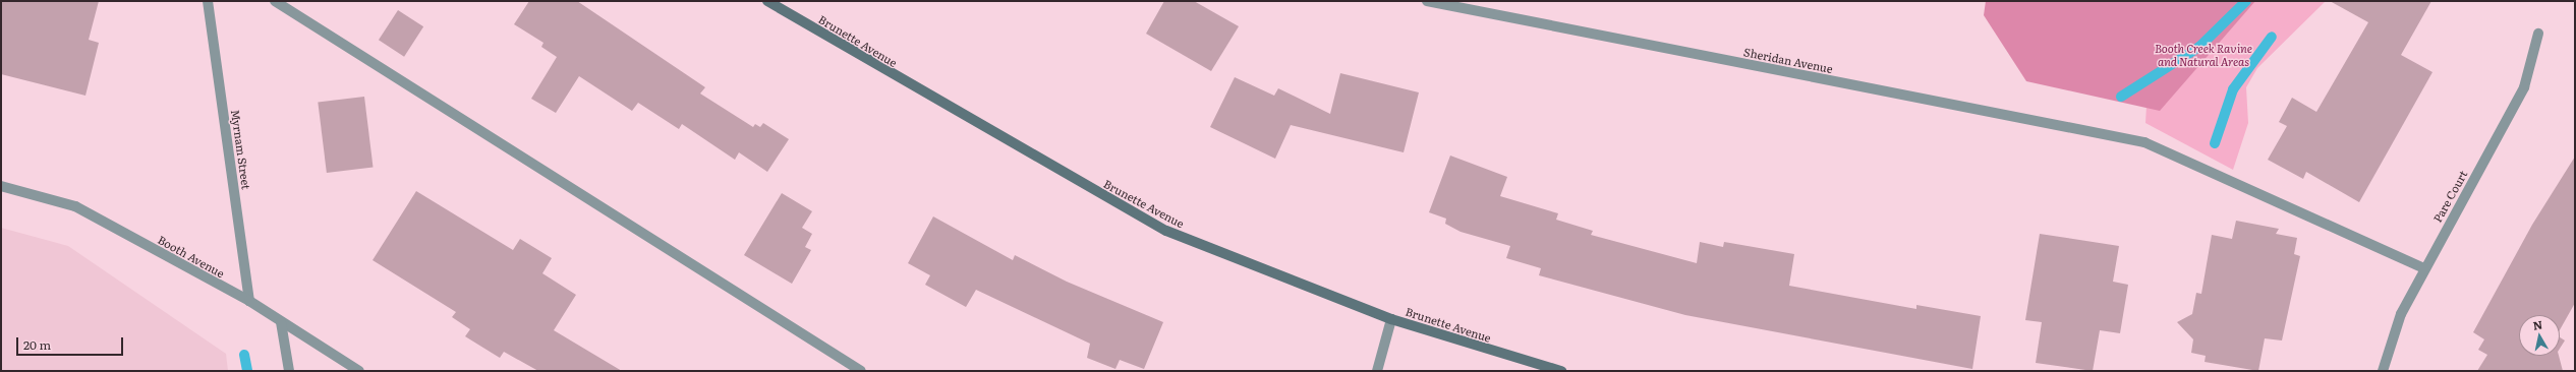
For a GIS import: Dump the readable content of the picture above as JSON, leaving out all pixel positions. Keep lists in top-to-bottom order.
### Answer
{
  "streets": {
    "main road": ["Brunette Avenue"],
    "street": [
      "Sheridan Avenue",
      "Myrnam Street",
      "Pare Court",
      "Booth Avenue"
    ]
  },
  "crossings": [
    ["Sheridan Avenue", "Pare Court"],
    ["Myrnam Street", "Booth Avenue"]
  ],
  "parks": ["Booth Creek Ravine and Natural Areas"],
  "scale_bar": "20 m",
  "north": "top"
}
